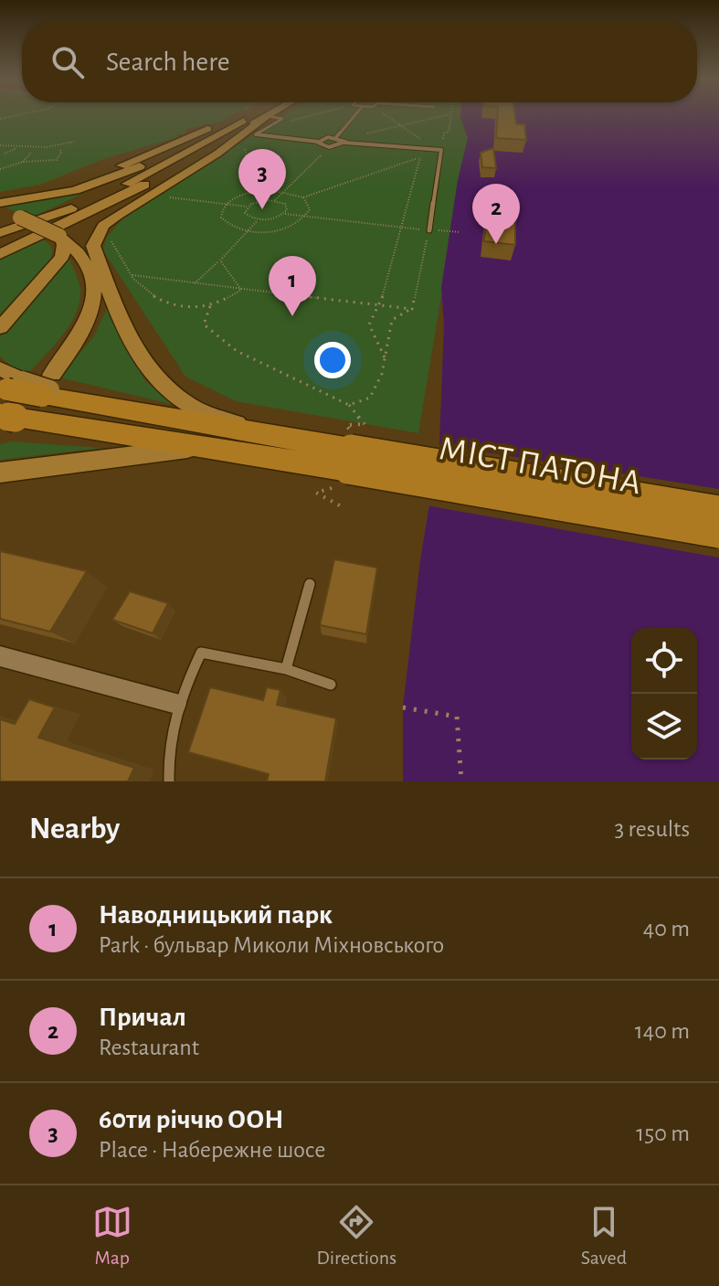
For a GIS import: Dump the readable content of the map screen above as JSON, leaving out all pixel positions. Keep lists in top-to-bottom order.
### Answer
{
  "streets": {
    "highway": ["МІСТ ПАТОНА"]
  },
  "page": {
    "search": "Search here",
    "pins": ["3", "2", "1"],
    "heading": ["Nearby", "3 results"],
    "list": [
      {
        "mark": "1",
        "name": "Наводницький парк",
        "note": "Park · бульвар Миколи Міхновського",
        "value": "40 m"
      },
      {
        "mark": "2",
        "name": "Причал",
        "note": "Restaurant",
        "value": "140 m"
      },
      {
        "mark": "3",
        "name": "60ти річчю ООН",
        "note": "Place · Набережне шосе",
        "value": "150 m"
      }
    ],
    "nav": ["Map", "Directions", "Saved"]
  }
}
